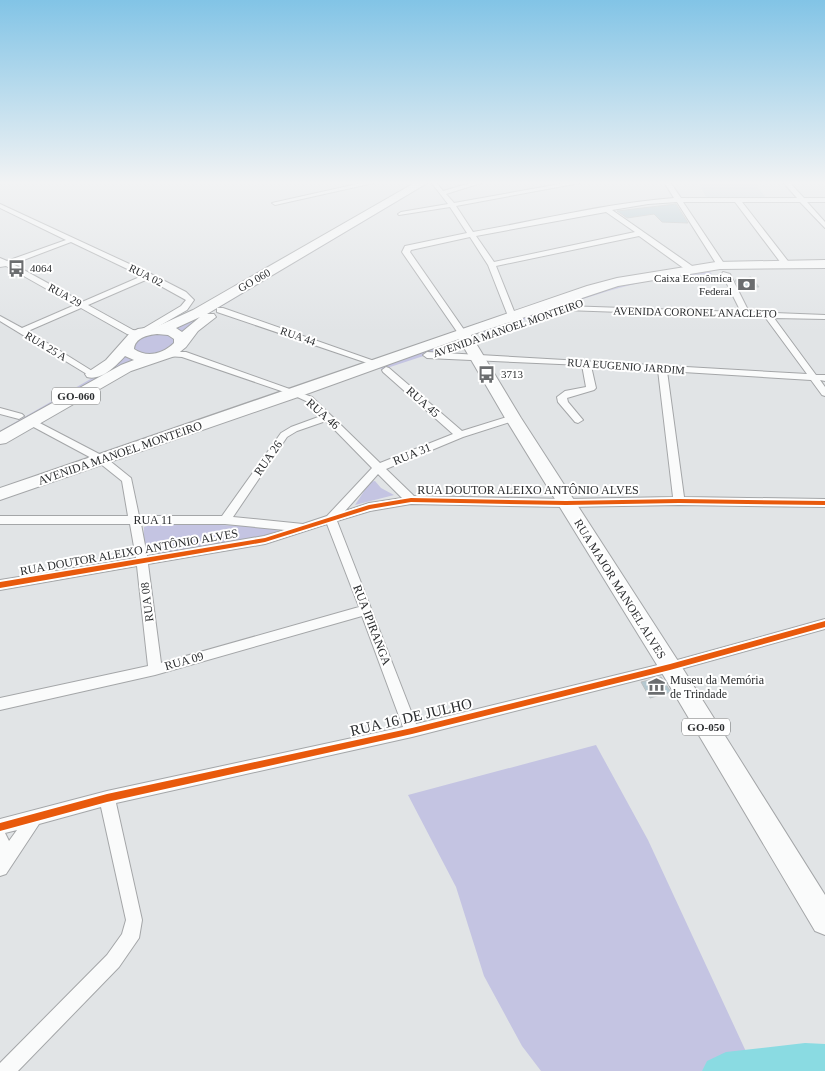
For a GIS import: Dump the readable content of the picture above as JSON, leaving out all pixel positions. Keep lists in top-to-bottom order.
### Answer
{
  "streets": {
    "main road": [
      "GO 060",
      "AVENIDA MANOEL MONTEIRO",
      "GO-060",
      "RUA MAJOR MANOEL ALVES",
      "GO-050"
    ],
    "street": [
      "RUA 02",
      "RUA 29",
      "AVENIDA CORONEL ANACLETO",
      "RUA 44",
      "RUA 25 A",
      "RUA EUGENIO JARDIM",
      "RUA 45",
      "RUA 46",
      "RUA 31",
      "RUA 26",
      "RUA DOUTOR ALEIXO ANTÔNIO ALVES",
      "RUA 11",
      "RUA 08",
      "RUA IPIRANGA",
      "RUA 09",
      "RUA 16 DE JULHO"
    ]
  },
  "crossings": [
    ["RUA 02", "GO 060"],
    ["RUA 02", "RUA 29"],
    ["RUA 02", "GO-060"],
    ["GO 060", "RUA 29"],
    ["GO 060", "RUA 44"],
    ["GO 060", "RUA 25 A"],
    ["GO 060", "GO-060"],
    ["GO 060", "RUA 46"],
    ["GO 060", "RUA 08"],
    ["RUA 29", "GO-060"],
    ["AVENIDA CORONEL ANACLETO", "AVENIDA MANOEL MONTEIRO"],
    ["AVENIDA MANOEL MONTEIRO", "RUA 44"],
    ["AVENIDA MANOEL MONTEIRO", "RUA EUGENIO JARDIM"],
    ["AVENIDA MANOEL MONTEIRO", "RUA 45"],
    ["AVENIDA MANOEL MONTEIRO", "RUA 46"],
    ["AVENIDA MANOEL MONTEIRO", "RUA MAJOR MANOEL ALVES"],
    ["AVENIDA MANOEL MONTEIRO", "RUA 08"],
    ["AVENIDA MANOEL MONTEIRO", "GO-050"],
    ["RUA 44", "RUA 45"],
    ["RUA EUGENIO JARDIM", "RUA MAJOR MANOEL ALVES"],
    ["GO-060", "RUA 46"],
    ["RUA 45", "RUA 31"],
    ["RUA 46", "RUA 31"],
    ["RUA 46", "RUA 26"],
    ["RUA 46", "RUA DOUTOR ALEIXO ANTÔNIO ALVES"],
    ["RUA 31", "RUA DOUTOR ALEIXO ANTÔNIO ALVES"],
    ["RUA 31", "RUA MAJOR MANOEL ALVES"],
    ["RUA 31", "RUA IPIRANGA"],
    ["RUA 26", "RUA 11"],
    ["RUA DOUTOR ALEIXO ANTÔNIO ALVES", "RUA 11"],
    ["RUA DOUTOR ALEIXO ANTÔNIO ALVES", "RUA MAJOR MANOEL ALVES"],
    ["RUA DOUTOR ALEIXO ANTÔNIO ALVES", "RUA 08"],
    ["RUA DOUTOR ALEIXO ANTÔNIO ALVES", "RUA IPIRANGA"],
    ["RUA 11", "RUA 08"],
    ["RUA MAJOR MANOEL ALVES", "RUA 16 DE JULHO"],
    ["RUA MAJOR MANOEL ALVES", "GO-050"],
    ["RUA 08", "RUA 09"],
    ["RUA IPIRANGA", "RUA 09"],
    ["RUA IPIRANGA", "RUA 16 DE JULHO"]
  ],
  "places": {
    "bus stop": ["4064", "3713"],
    "bank": ["Caixa Econômica Federal"],
    "museum": ["Museu da Memória de Trindade"]
  }
}
